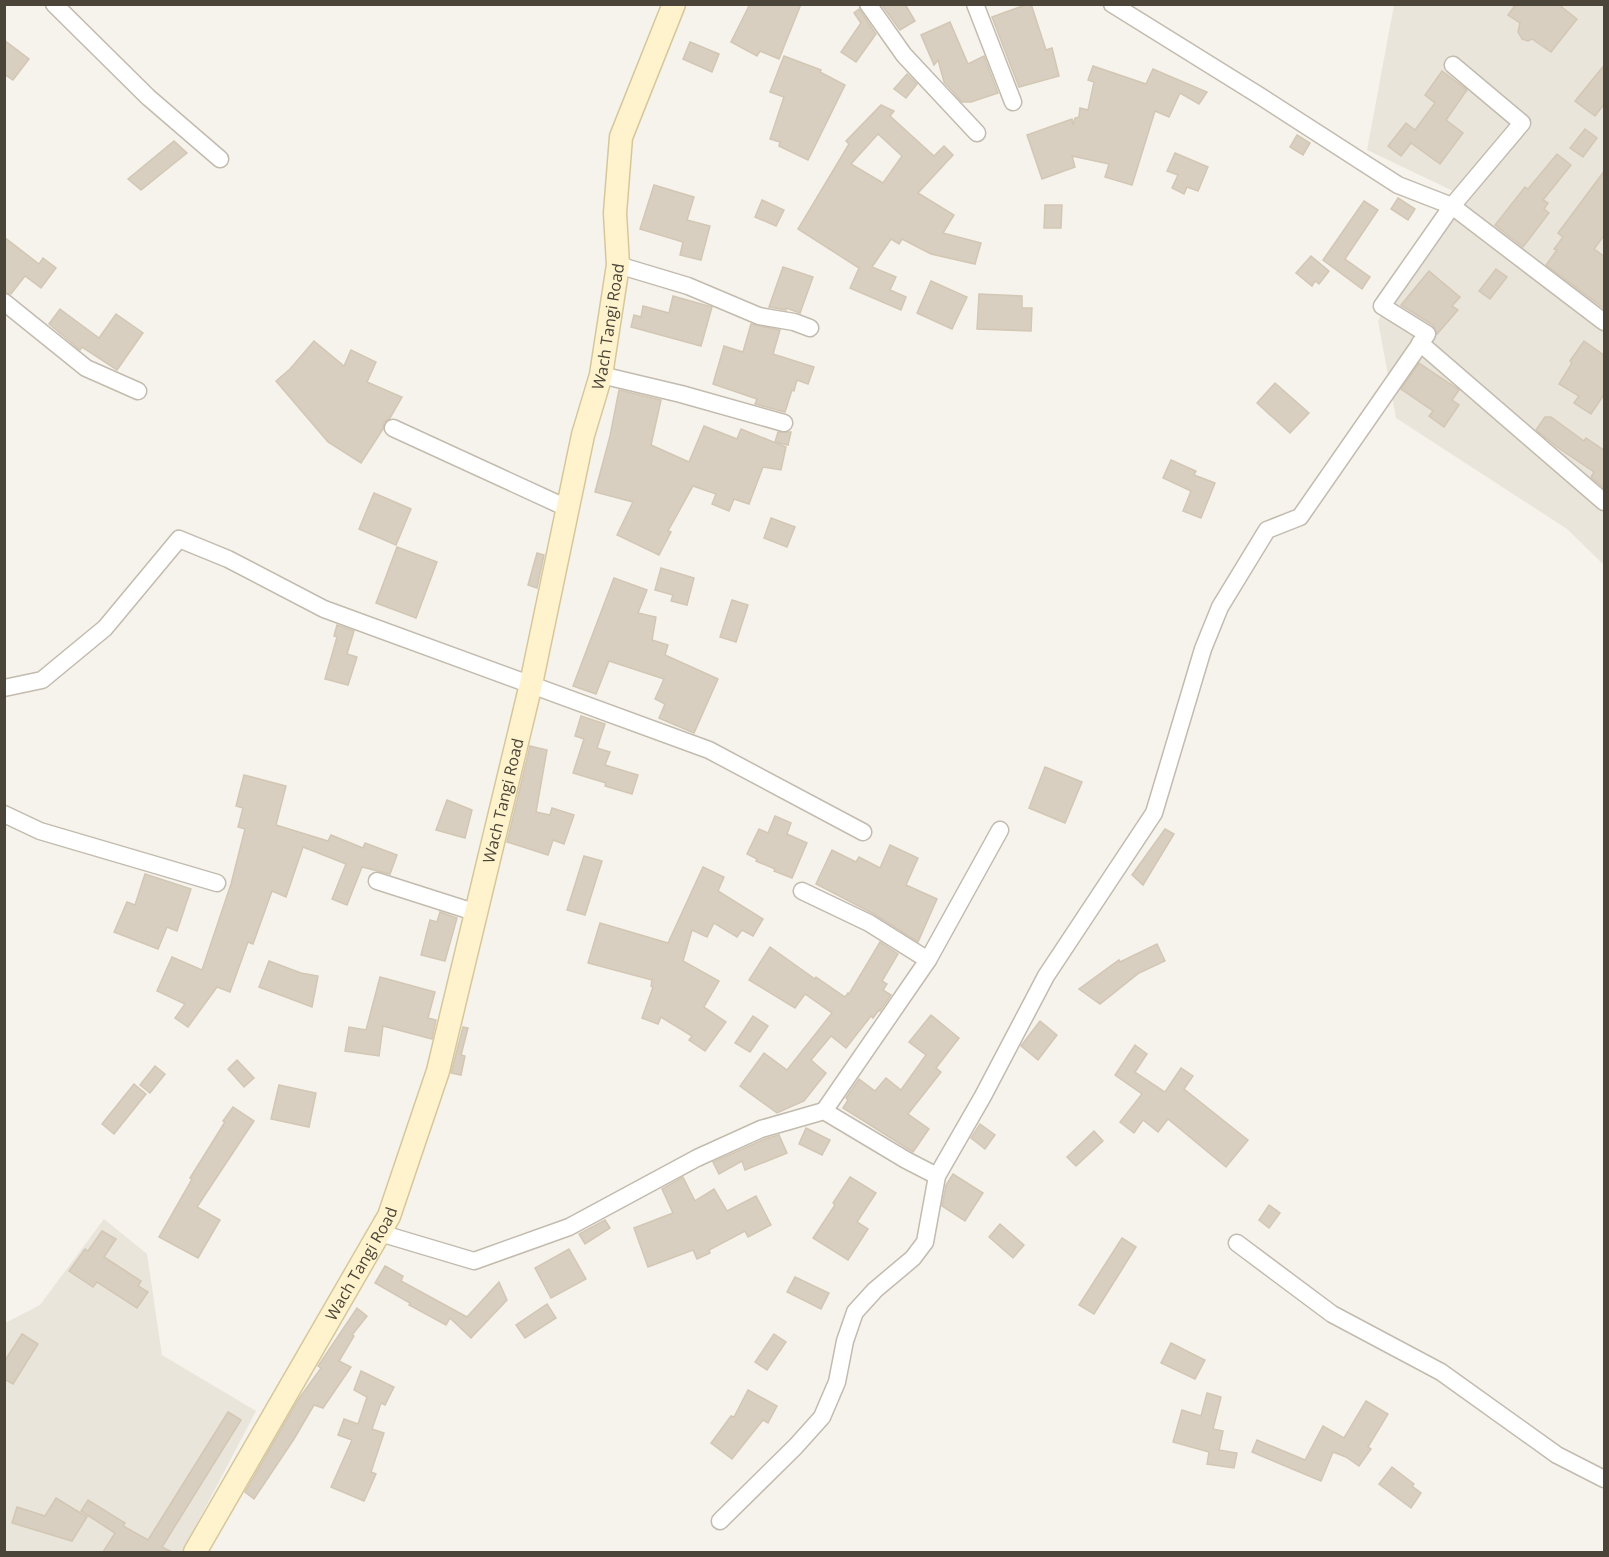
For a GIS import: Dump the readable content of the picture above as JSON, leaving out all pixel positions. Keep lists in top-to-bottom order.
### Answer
{
  "streets": {
    "main road": ["Wach Tangi Road"]
  }
}
